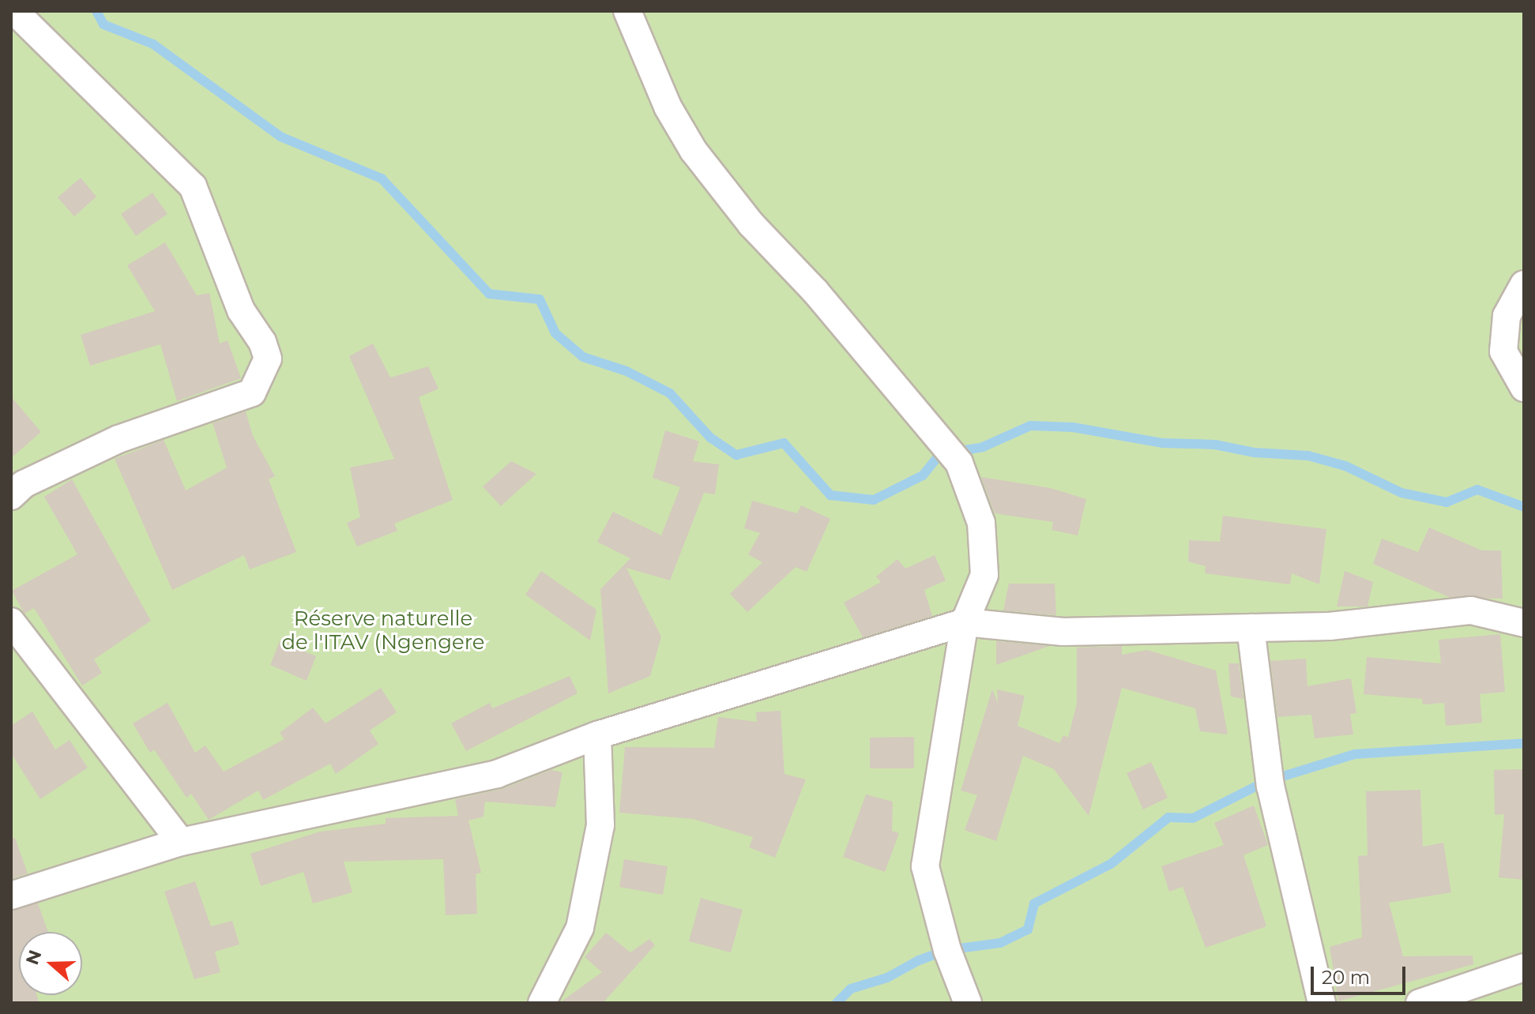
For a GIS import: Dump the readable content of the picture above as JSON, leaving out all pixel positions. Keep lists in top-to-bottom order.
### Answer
{
  "parks": ["Réserve naturelle de l'ITAV (Ngengere"],
  "scale_bar": "20 m",
  "north": "left"
}
